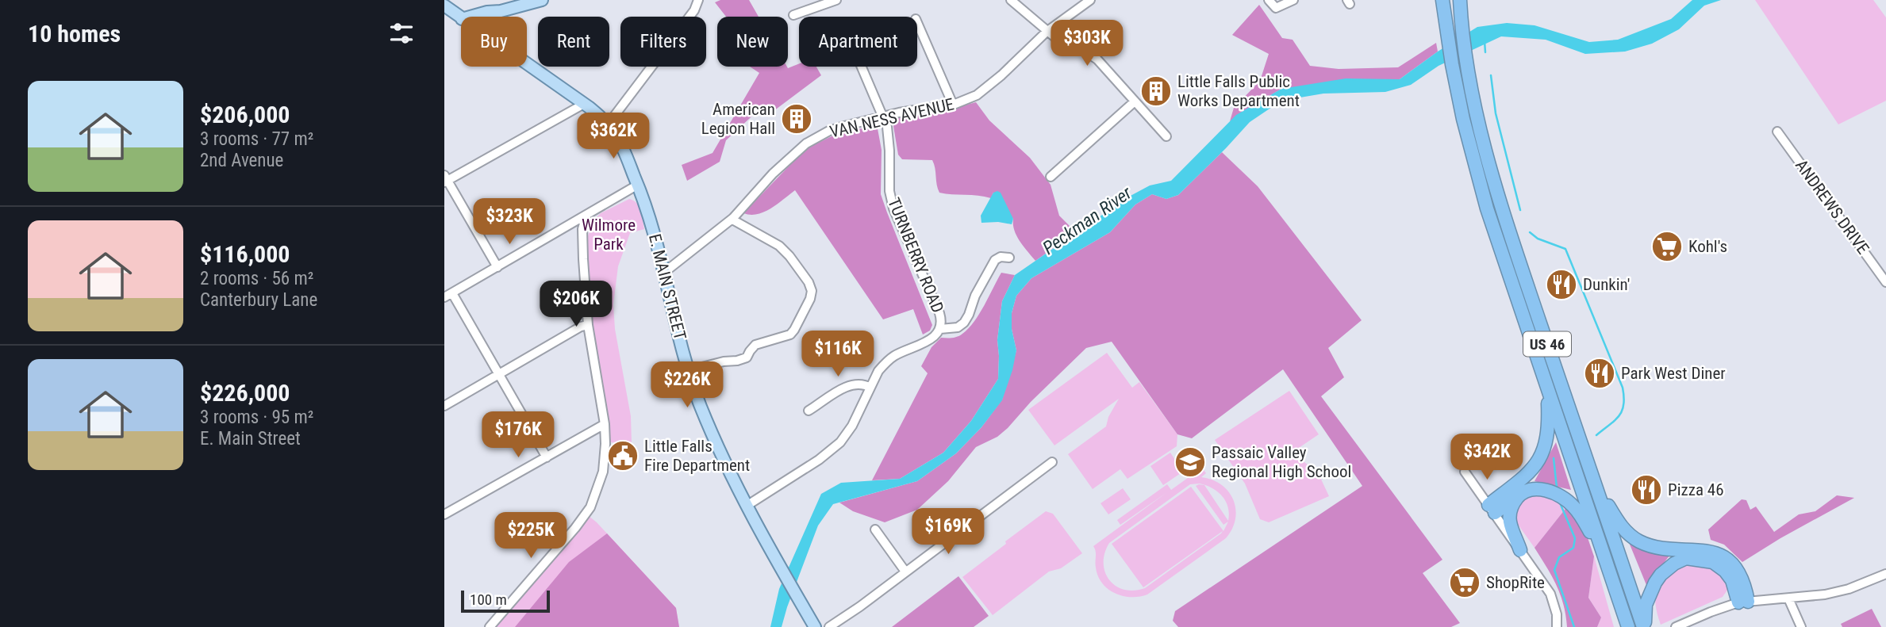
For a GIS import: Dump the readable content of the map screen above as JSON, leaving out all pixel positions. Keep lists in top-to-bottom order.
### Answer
{
  "streets": {
    "highway": ["US 46"],
    "main road": ["E. MAIN STREET"],
    "street": ["VAN NESS AVENUE", "ANDREWS DRIVE", "TURNBERRY ROAD"]
  },
  "crossings": [
    ["VAN NESS AVENUE", "TURNBERRY ROAD"],
    ["VAN NESS AVENUE", "E. MAIN STREET"],
    ["TURNBERRY ROAD", "E. MAIN STREET"]
  ],
  "water": ["Peckman River"],
  "parks": ["Wilmore Park"],
  "places": {
    "building": ["Little Falls Public Works Department", "American Legion Hall"],
    "supermarket": ["Kohl's", "ShopRite"],
    "restaurant": ["Dunkin'", "Park West Diner", "Pizza 46"],
    "public building": ["Little Falls Fire Department"],
    "school or university": ["Passaic Valley Regional High School"]
  },
  "scale_bar": "100 m",
  "page": {
    "heading": "10 homes",
    "chip": [
      "Buy",
      "Rent",
      "Filters",
      "New",
      "Apartment"
    ],
    "price": [
      "$303K",
      "$362K",
      "$323K",
      "$206K",
      "$116K",
      "$226K",
      "$176K",
      "$342K",
      "$169K",
      "$225K"
    ],
    "list": [
      {
        "name": "$206,000",
        "note": "3 rooms · 77 m² · 2nd Avenue"
      },
      {
        "name": "$116,000",
        "note": "2 rooms · 56 m² · Canterbury Lane"
      },
      {
        "name": "$226,000",
        "note": "3 rooms · 95 m² · E. Main Street"
      }
    ],
    "scale": "100 m"
  }
}
